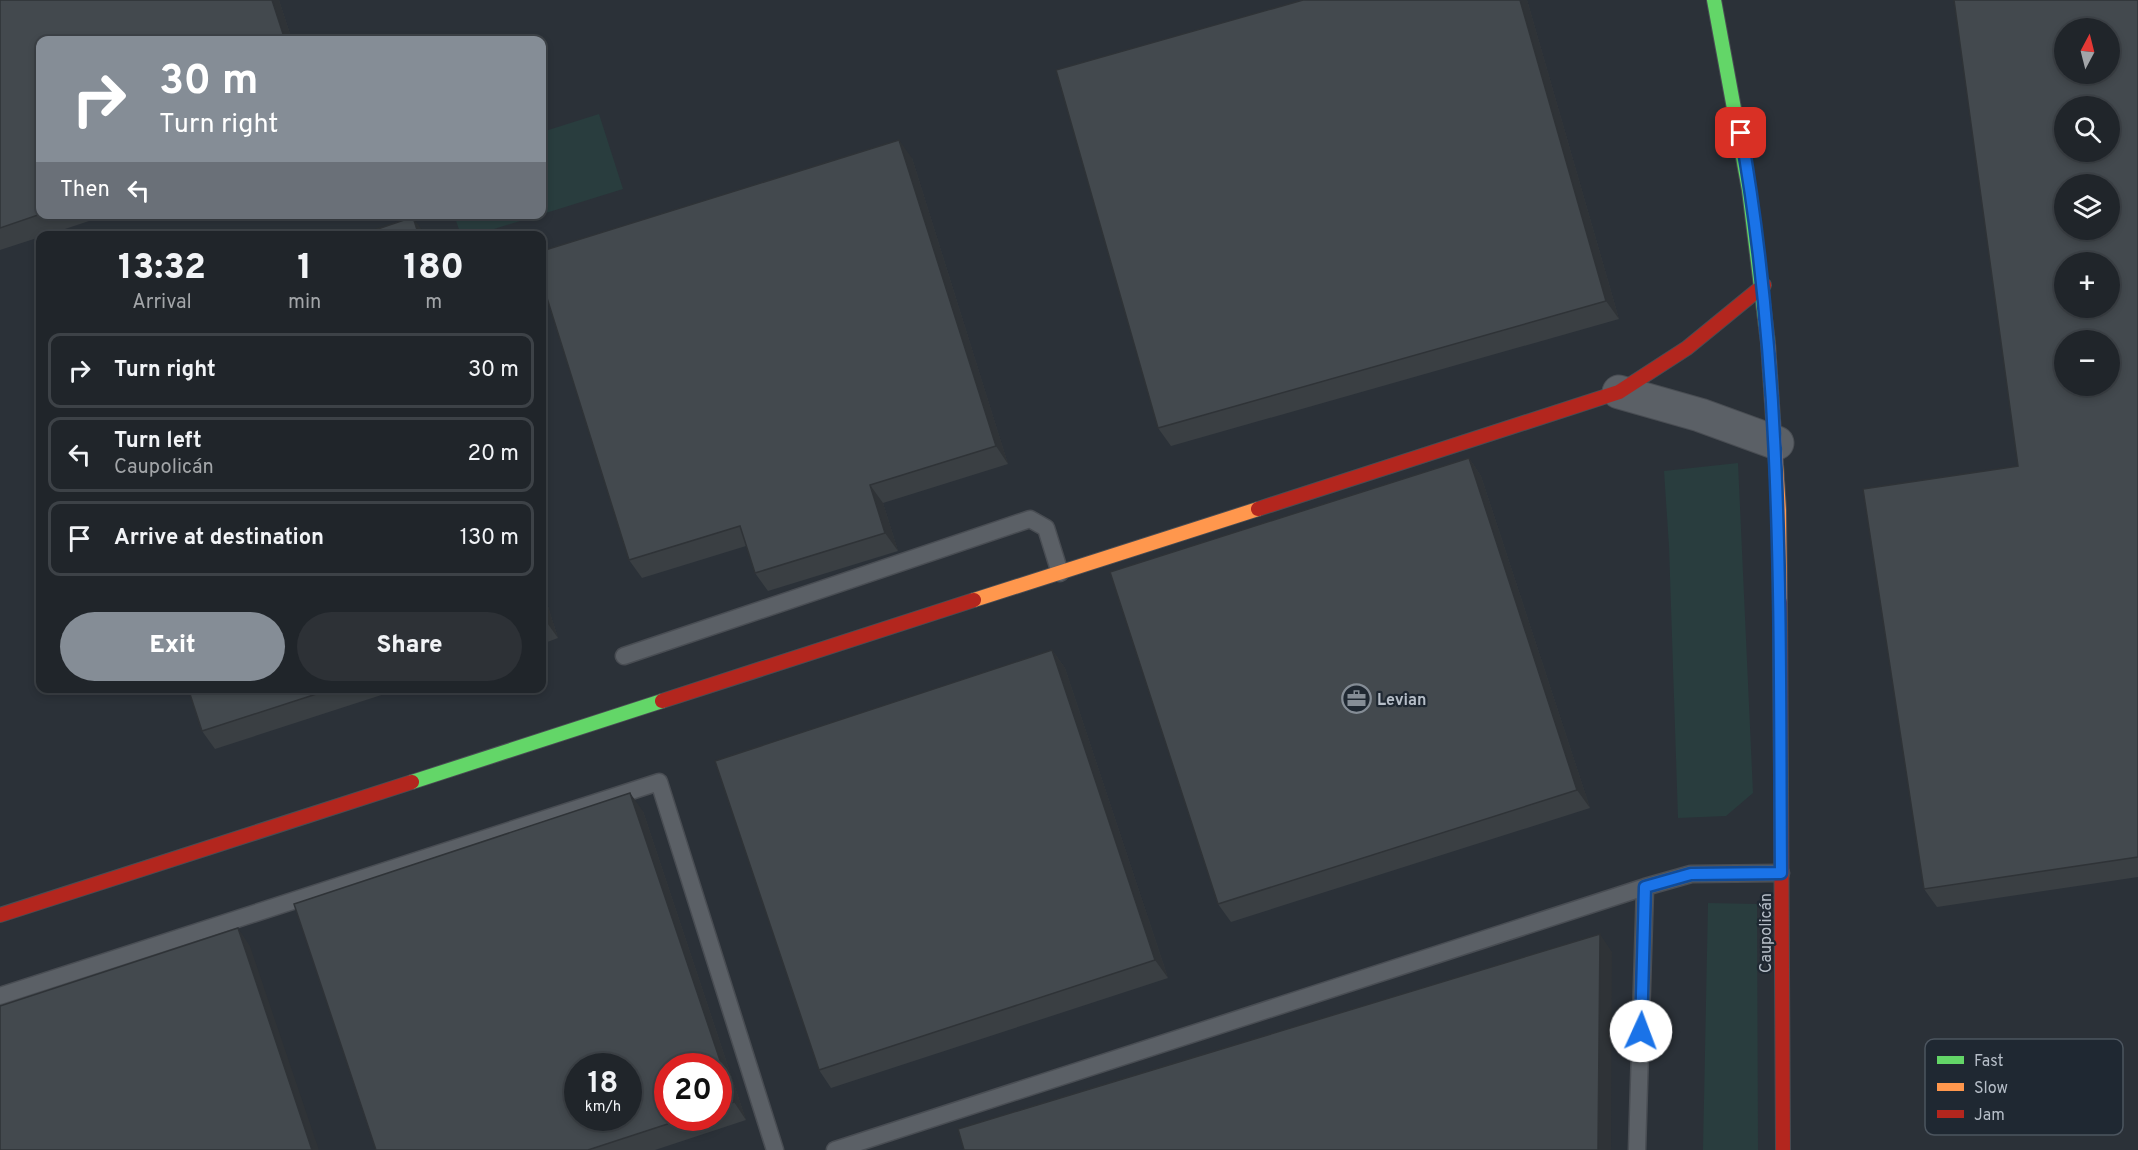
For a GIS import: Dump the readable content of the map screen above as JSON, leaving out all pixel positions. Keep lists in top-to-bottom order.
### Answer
{
  "streets": {
    "street": ["Caupolicán"]
  },
  "places": {
    "office": ["Levian"]
  },
  "legend": ["Fast", "Slow", "Jam"],
  "north": "top",
  "page": {
    "map_buttons": ["+", "−"],
    "turn": ["30 m", "Turn right"],
    "then": "Then",
    "eta": [
      "13:32",
      "Arrival",
      "1",
      "min",
      "180",
      "m"
    ],
    "list": [
      {
        "name": "Turn right",
        "value": "30 m"
      },
      {
        "name": "Turn left",
        "note": "Caupolicán",
        "value": "20 m"
      },
      {
        "name": "Arrive at destination",
        "value": "130 m"
      }
    ],
    "buttons": ["Exit", "Share"],
    "speed": "18 km/h",
    "limit": "20"
  }
}
